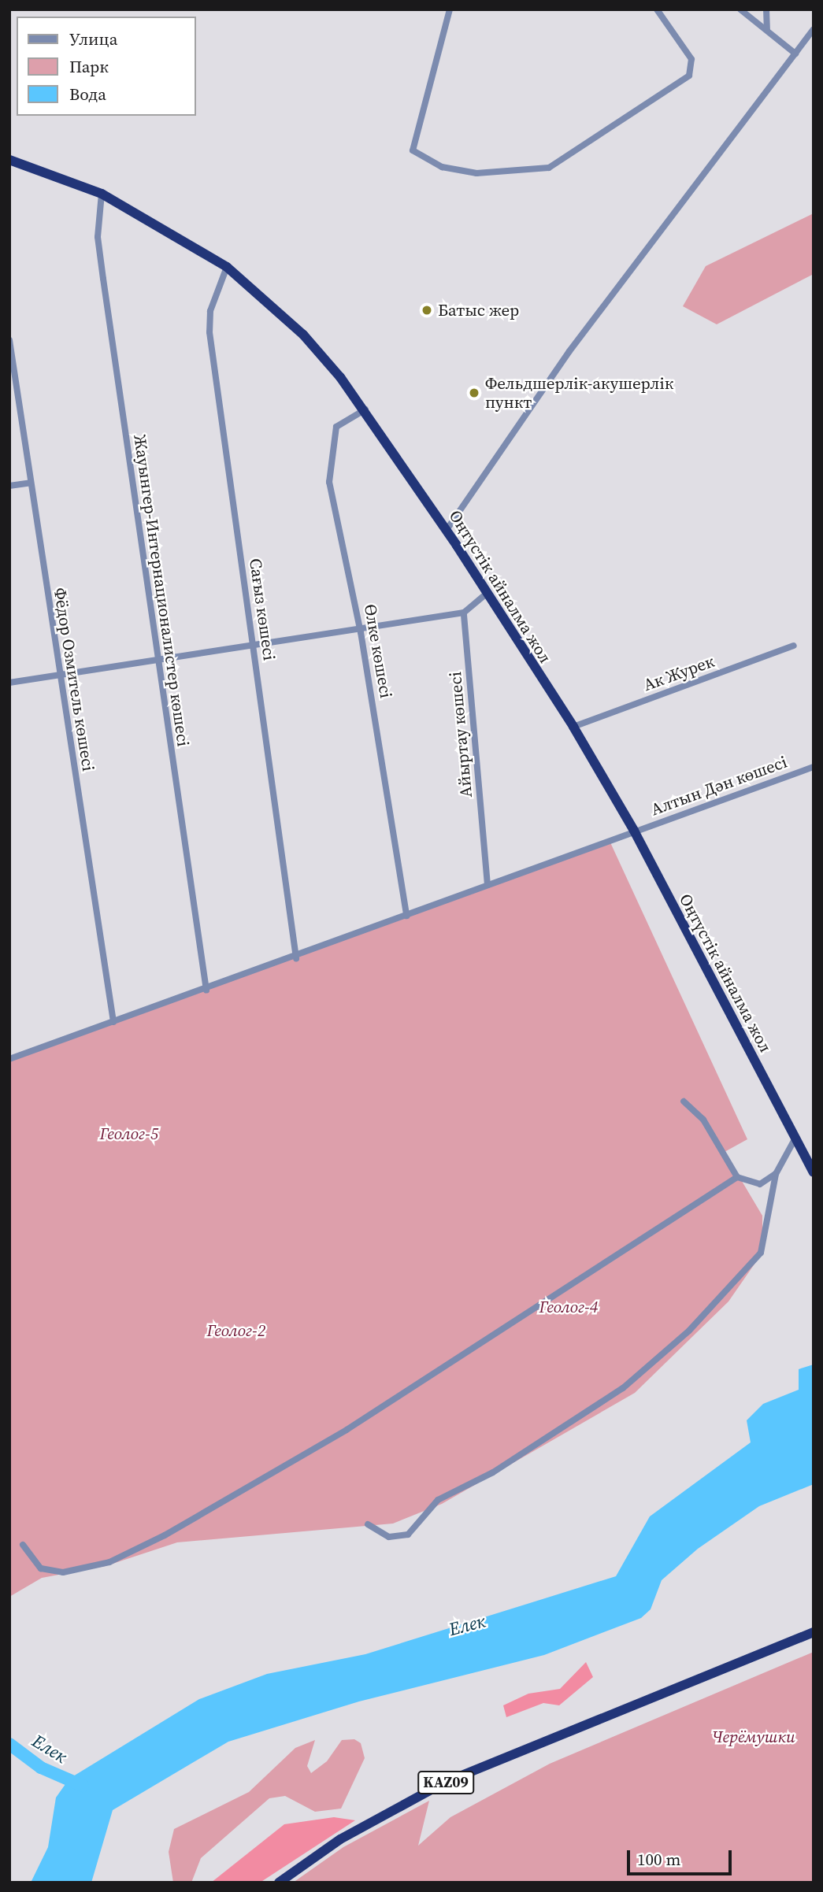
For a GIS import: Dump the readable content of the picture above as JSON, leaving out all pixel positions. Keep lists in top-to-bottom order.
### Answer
{
  "streets": {
    "highway": ["Оңтүстік айналма жол", "KAZ09"],
    "street": [
      "Жауынгер-Интернационалистер көшесі",
      "Сағыз көшесі",
      "Өлке көшесі",
      "Ак Журек",
      "Фёдор Озмитель көшесі",
      "Айыртау көшесі",
      "Алтын Дән көшесі"
    ]
  },
  "crossings": [
    ["Оңтүстік айналма жол", "Жауынгер-Интернационалистер көшесі"],
    ["Оңтүстік айналма жол", "Сағыз көшесі"],
    ["Оңтүстік айналма жол", "Өлке көшесі"],
    ["Оңтүстік айналма жол", "Ак Журек"],
    ["Оңтүстік айналма жол", "Алтын Дән көшесі"],
    ["Жауынгер-Интернационалистер көшесі", "Алтын Дән көшесі"],
    ["Сағыз көшесі", "Алтын Дән көшесі"],
    ["Өлке көшесі", "Алтын Дән көшесі"],
    ["Фёдор Озмитель көшесі", "Алтын Дән көшесі"],
    ["Айыртау көшесі", "Алтын Дән көшесі"]
  ],
  "water": ["Елек"],
  "parks": [
    "Геолог-5",
    "Геолог-4",
    "Геолог-2",
    "Черёмушки"
  ],
  "places": ["Батыс жер", "Фельдшерлік-акушерлік пункт"],
  "legend": ["Улица", "Парк", "Вода"],
  "scale_bar": "100 m"
}
